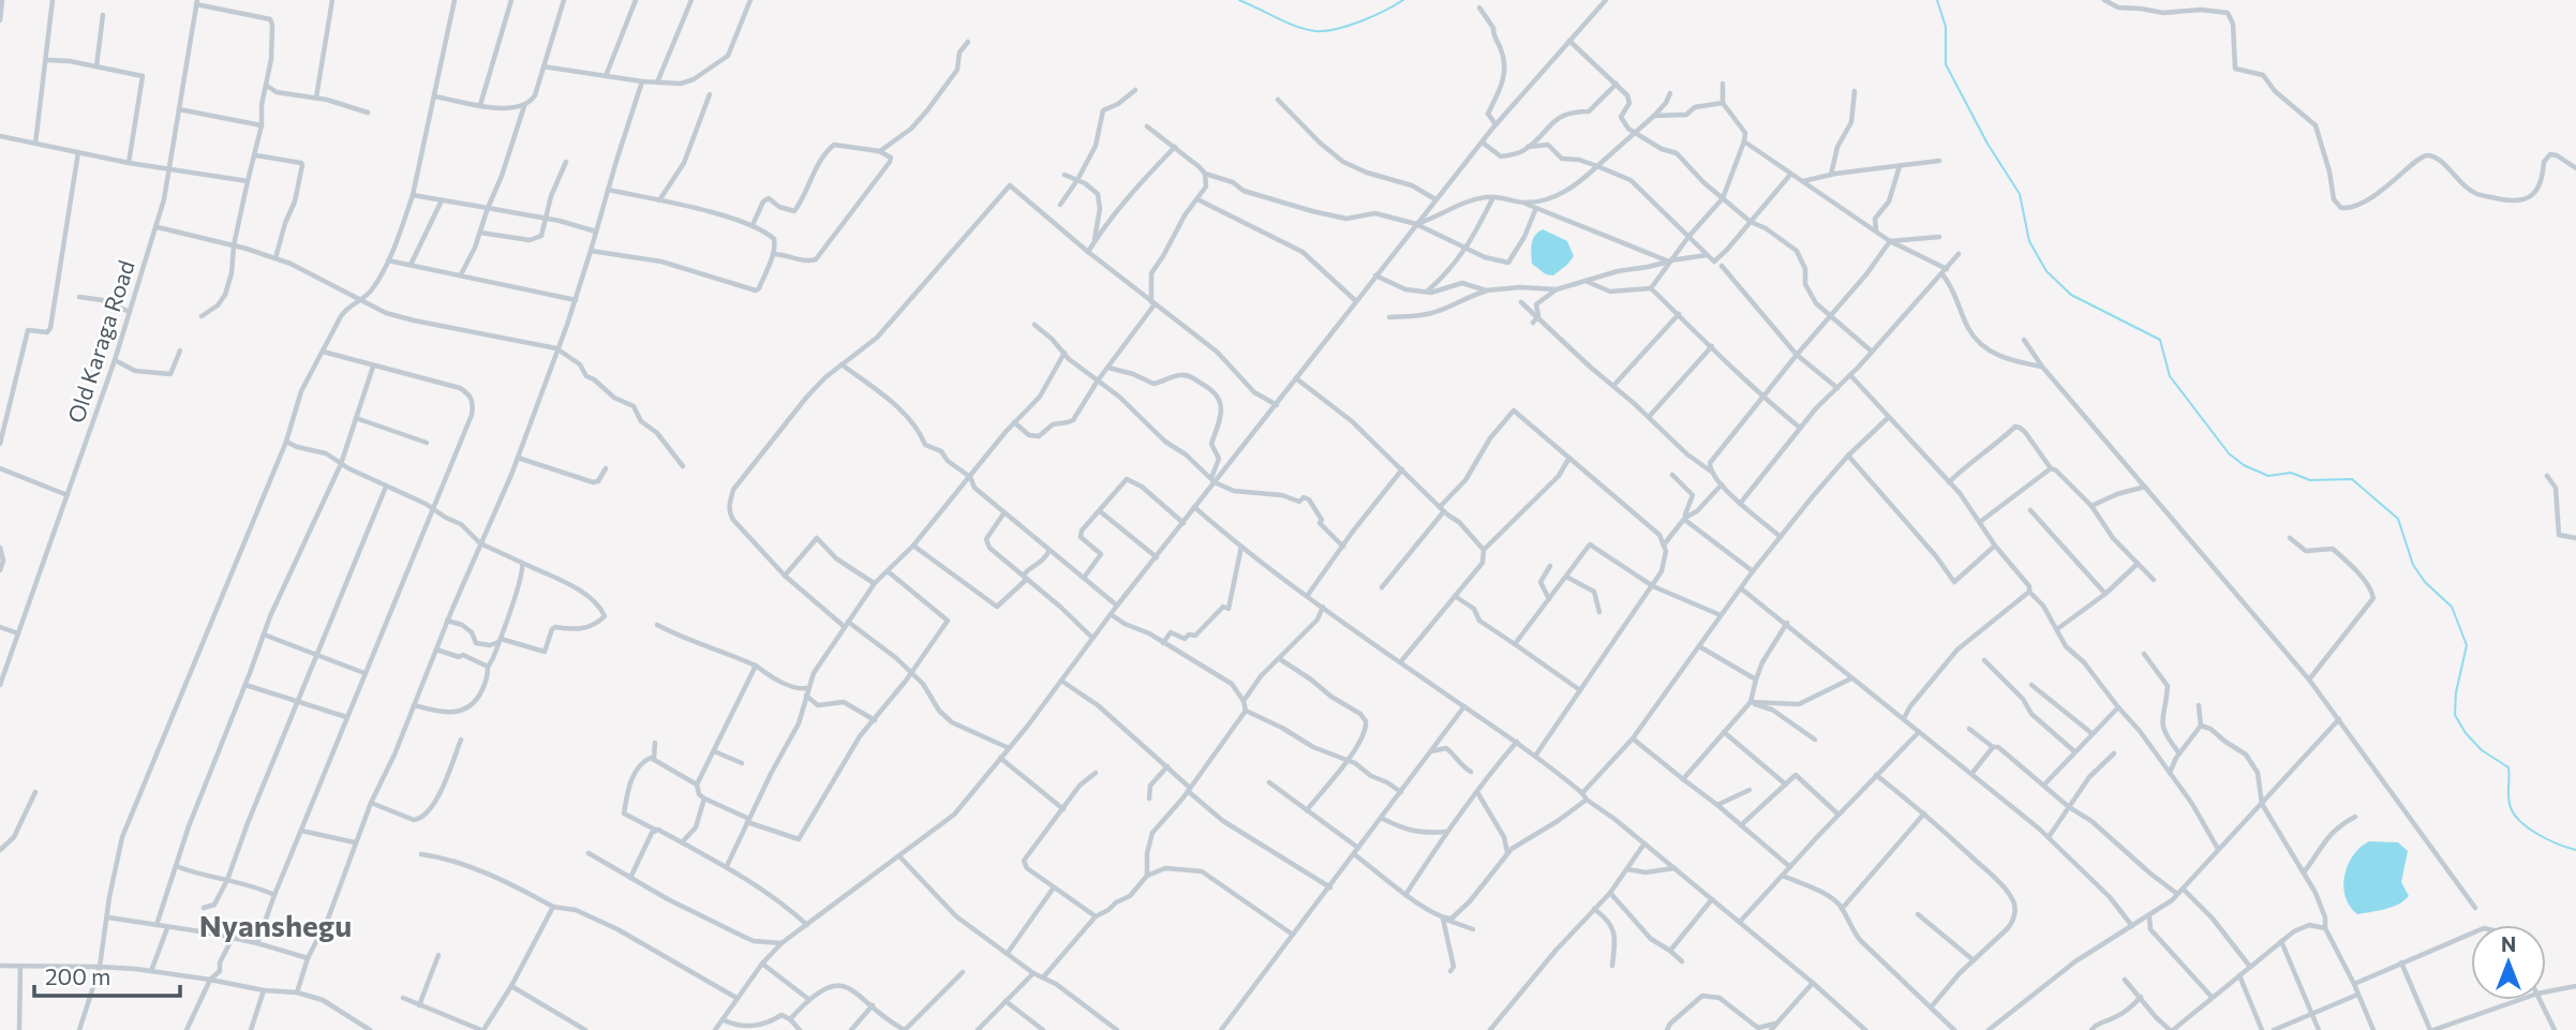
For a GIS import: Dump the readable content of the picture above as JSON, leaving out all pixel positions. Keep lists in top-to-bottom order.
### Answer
{
  "streets": {
    "street": ["Old Karaga Road"]
  },
  "districts": ["Nyanshegu"],
  "scale_bar": "200 m",
  "north": "top"
}
